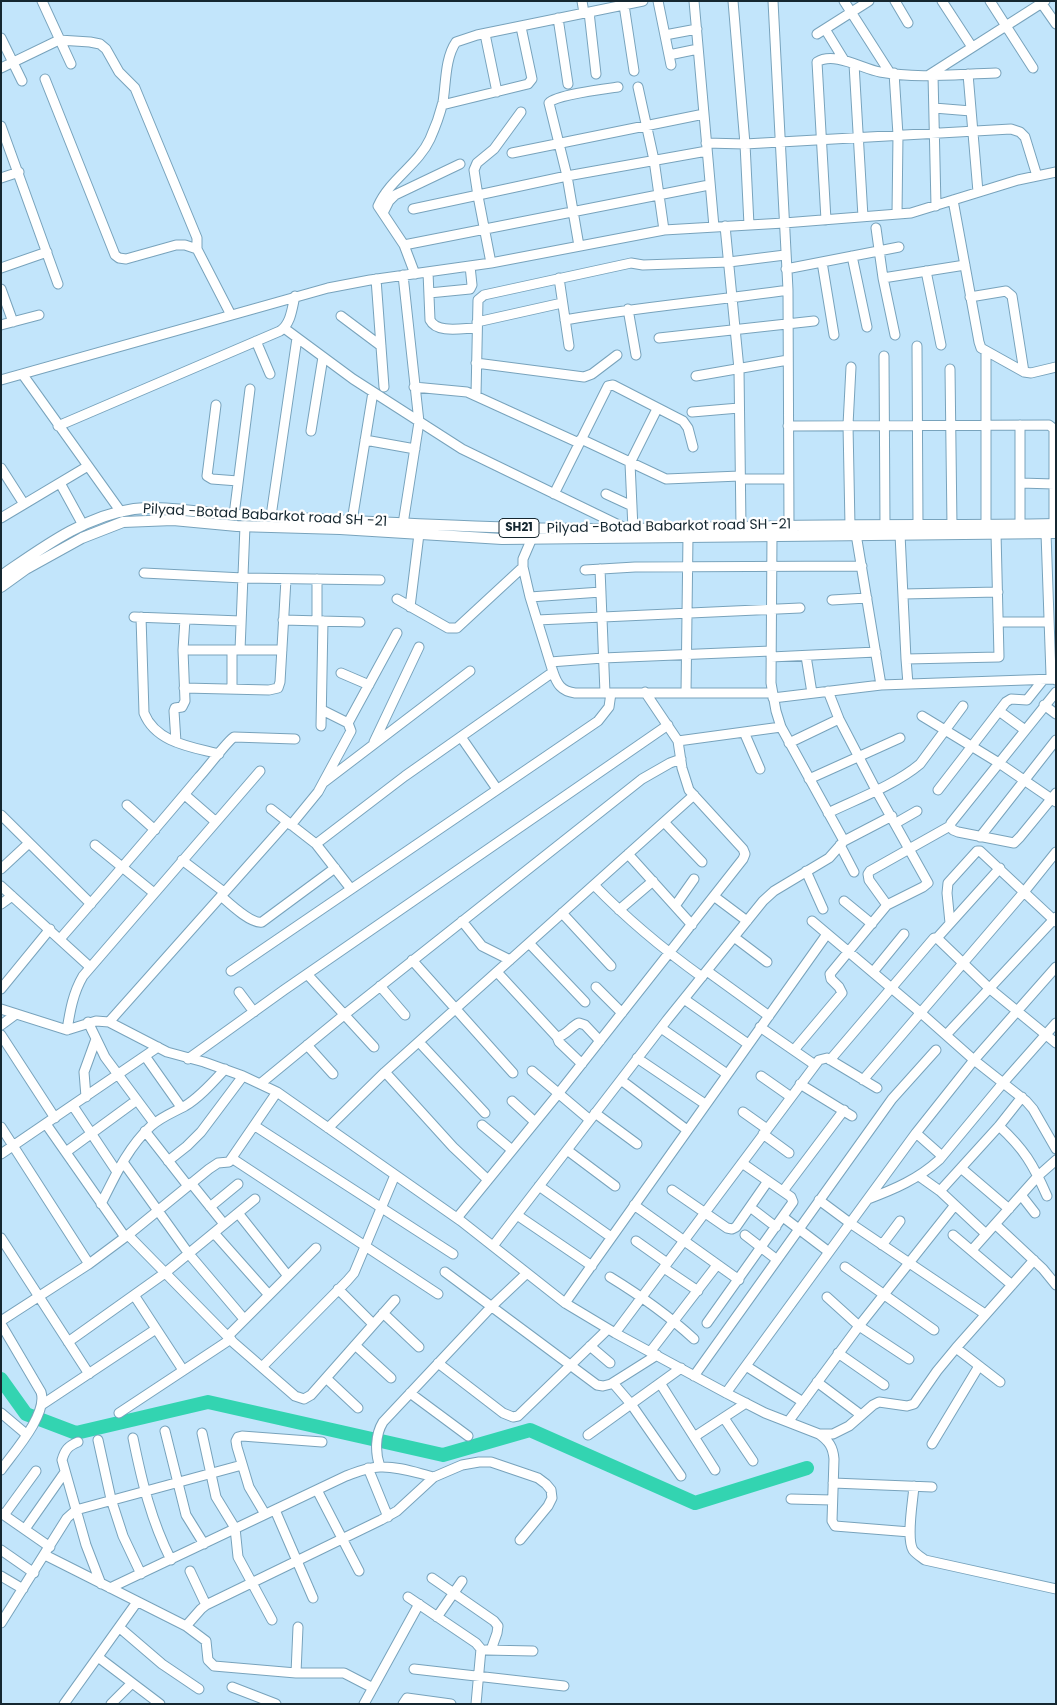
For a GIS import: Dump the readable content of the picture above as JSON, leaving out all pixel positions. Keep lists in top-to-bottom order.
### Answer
{
  "streets": {
    "main road": ["Pilyad -Botad Babarkot road SH -21", "SH21"]
  }
}
